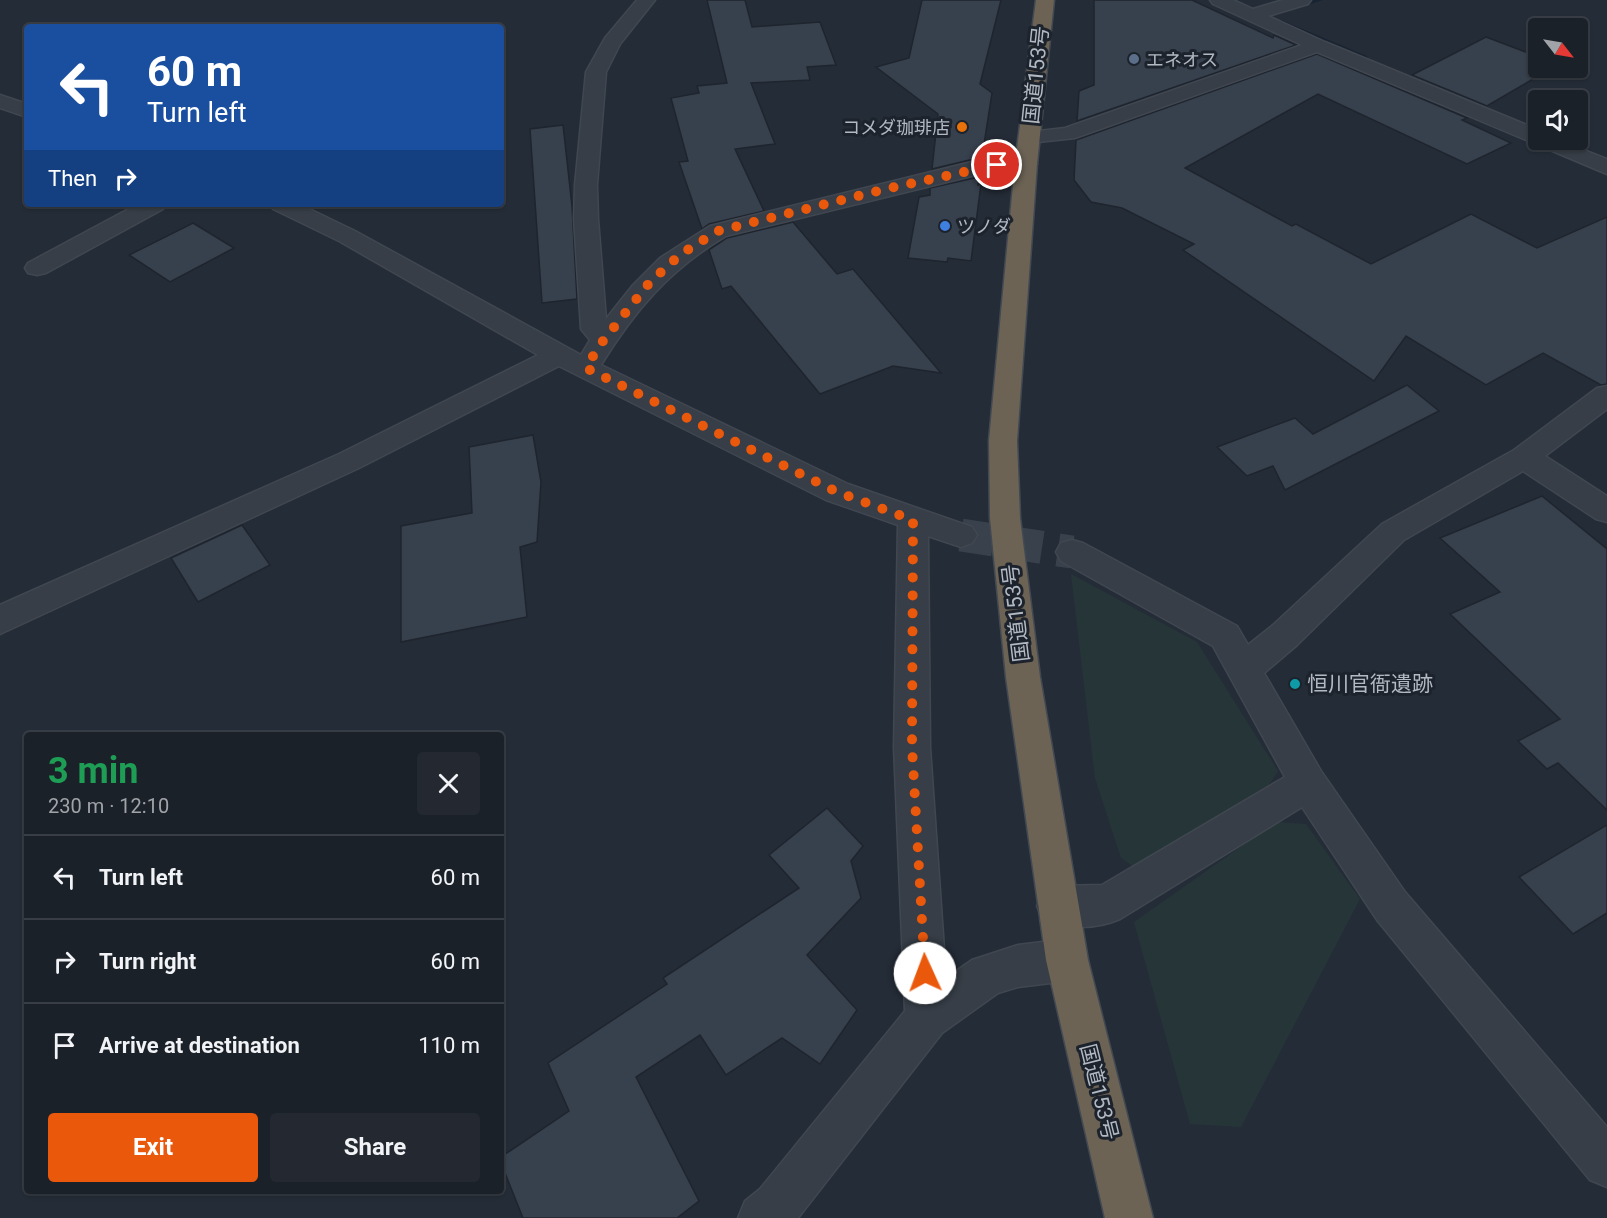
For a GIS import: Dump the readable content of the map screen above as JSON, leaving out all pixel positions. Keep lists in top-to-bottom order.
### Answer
{
  "streets": {
    "highway": ["国道153号"]
  },
  "places": [
    "エネオス",
    "コメダ珈琲店",
    "ツノダ",
    "恒川官衙遺跡"
  ],
  "north": "bottom right",
  "page": {
    "turn": ["60 m", "Turn left"],
    "then": "Then",
    "heading": ["3 min", "230 m · 12:10"],
    "list": [
      {
        "name": "Turn left",
        "value": "60 m"
      },
      {
        "name": "Turn right",
        "value": "60 m"
      },
      {
        "name": "Arrive at destination",
        "value": "110 m"
      }
    ],
    "buttons": ["Exit", "Share"]
  }
}
